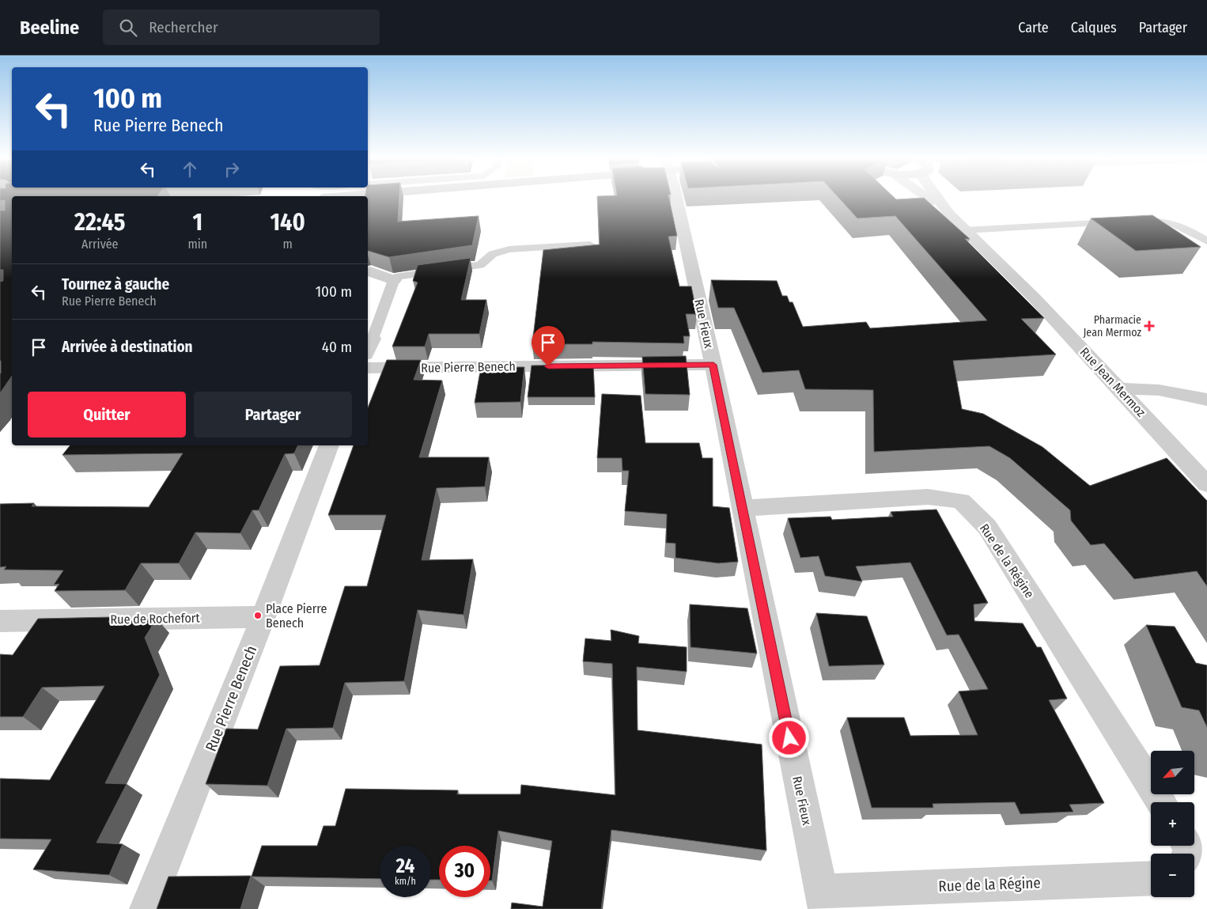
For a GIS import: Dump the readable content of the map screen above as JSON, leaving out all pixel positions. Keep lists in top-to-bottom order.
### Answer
{
  "streets": {
    "street": [
      "Rue Fieux",
      "Rue Pierre Benech",
      "Rue Jean Mermoz",
      "Rue de la Régine",
      "Rue de Rochefort"
    ]
  },
  "crossings": [
    ["Rue Fieux", "Rue Pierre Benech"],
    ["Rue Fieux", "Rue de la Régine"],
    ["Rue Pierre Benech", "Rue de Rochefort"]
  ],
  "places": {
    "health": ["Pharmacie Jean Mermoz"],
    "other": ["Place Pierre Benech"]
  },
  "north": "bottom left",
  "page": {
    "header": "Beeline",
    "search": "Rechercher",
    "nav": ["Carte", "Calques", "Partager"],
    "turn": ["100 m", "Rue Pierre Benech"],
    "eta": [
      "22:45",
      "Arrivée",
      "1",
      "min",
      "140",
      "m"
    ],
    "list": [
      {
        "name": "Tournez à gauche",
        "note": "Rue Pierre Benech",
        "value": "100 m"
      },
      {
        "name": "Arrivée à destination",
        "value": "40 m"
      }
    ],
    "buttons": ["Quitter", "Partager"],
    "map_buttons": ["+", "−"],
    "speed": "24 km/h",
    "limit": "30"
  }
}
